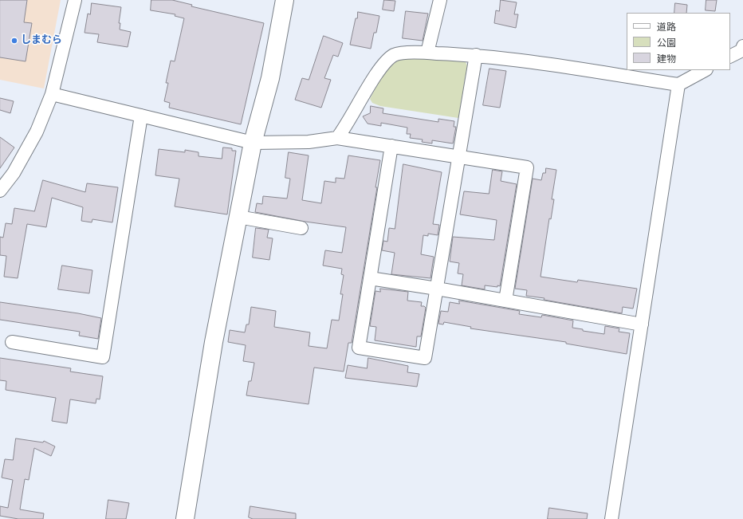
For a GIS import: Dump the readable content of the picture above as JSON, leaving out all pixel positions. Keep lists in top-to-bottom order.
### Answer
{
  "places": ["しまむら"],
  "legend": ["道路", "公園", "建物"]
}
